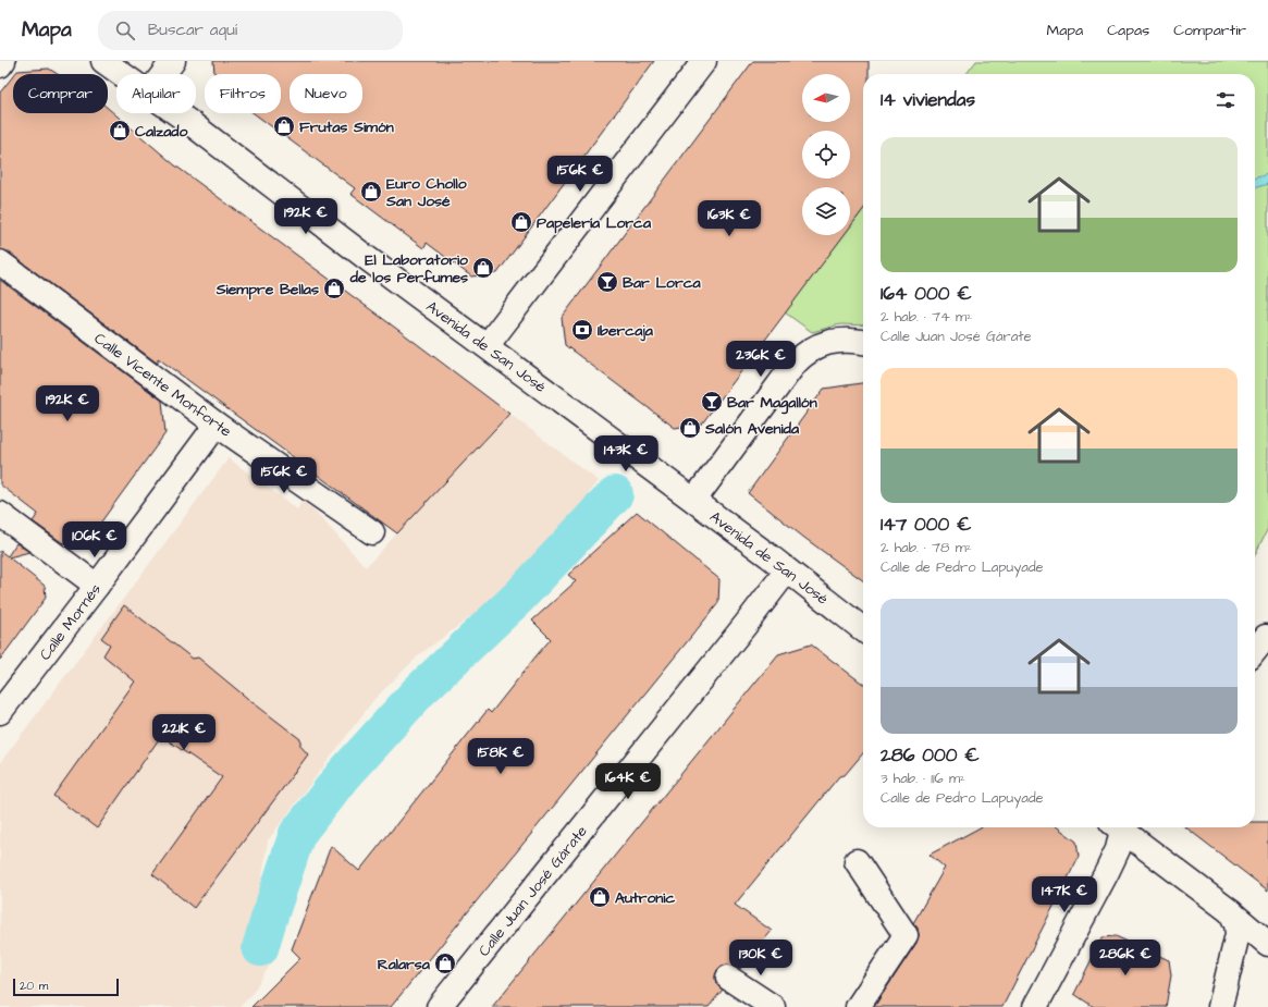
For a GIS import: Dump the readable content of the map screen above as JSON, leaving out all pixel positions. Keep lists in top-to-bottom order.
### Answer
{
  "streets": {
    "street": [
      "Avenida de San José",
      "Calle Vicente Monforte",
      "Calle Mornés",
      "Calle Juan José Gárate"
    ]
  },
  "crossings": [
    ["Avenida de San José", "Calle Juan José Gárate"],
    ["Calle Vicente Monforte", "Calle Mornés"]
  ],
  "places": {
    "shop": [
      "Frutas Simón",
      "Calzado",
      "Euro Chollo San José",
      "Papelería Lorca",
      "El Laboratorio de los Perfumes",
      "Siempre Bellas",
      "Salón Avenida",
      "Autronic",
      "Ralarsa"
    ],
    "bar": ["Bar Lorca", "Bar Magallón"],
    "bank": ["Ibercaja"]
  },
  "scale_bar": "20 m",
  "north": "left",
  "page": {
    "header": "Mapa",
    "search": "Buscar aquí",
    "nav": ["Mapa", "Capas", "Compartir"],
    "chip": [
      "Comprar",
      "Alquilar",
      "Filtros",
      "Nuevo"
    ],
    "heading": "14 viviendas",
    "list": [
      {
        "name": "164 000 €",
        "note": "2 hab. · 74 m² · Calle Juan José Gárate"
      },
      {
        "name": "147 000 €",
        "note": "2 hab. · 78 m² · Calle de Pedro Lapuyade"
      },
      {
        "name": "286 000 €",
        "note": "3 hab. · 116 m² · Calle de Pedro Lapuyade"
      }
    ],
    "price": [
      "156K €",
      "192K €",
      "163K €",
      "236K €",
      "192K €",
      "143K €",
      "156K €",
      "106K €",
      "221K €",
      "158K €",
      "164K €",
      "147K €",
      "130K €",
      "286K €"
    ],
    "scale": "20 m"
  }
}
